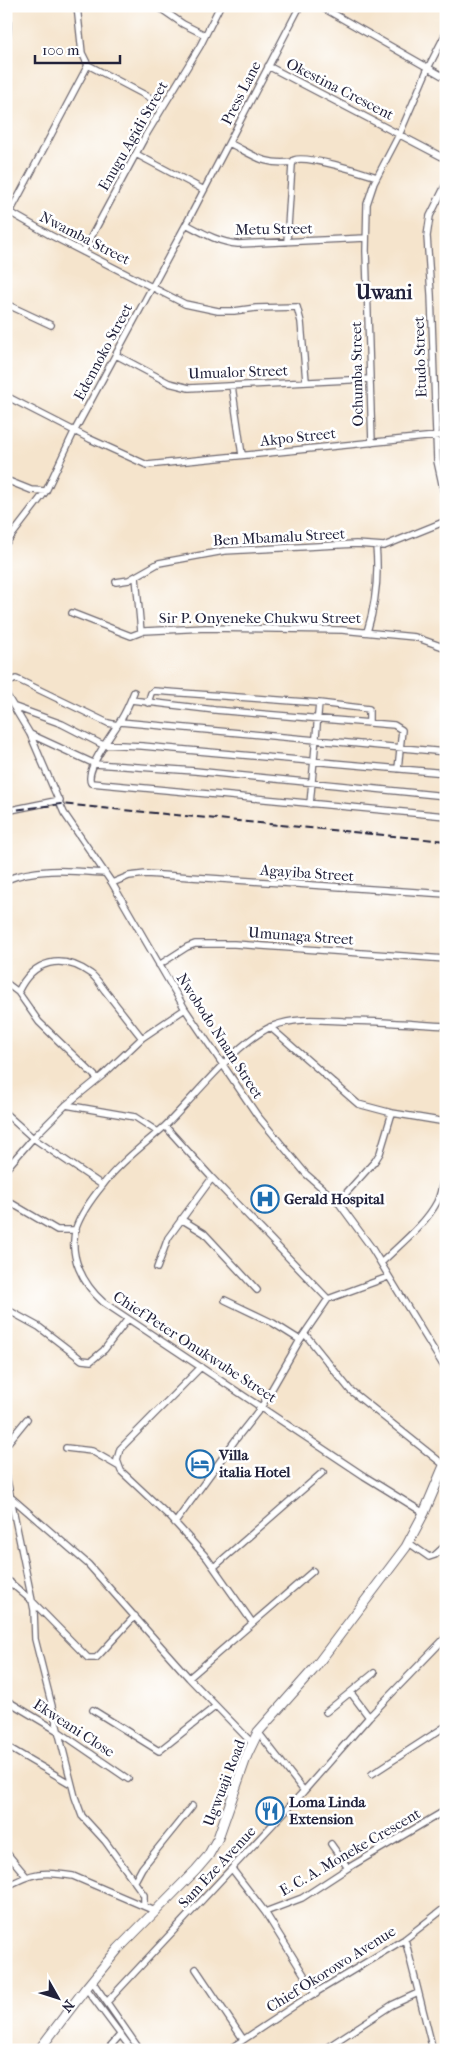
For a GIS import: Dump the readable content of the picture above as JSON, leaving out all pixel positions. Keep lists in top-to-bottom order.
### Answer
{
  "streets": {
    "main road": ["Ugwuaji Road"],
    "street": [
      "Okestina Crescent",
      "Press Lane",
      "Enugu Agidi Street",
      "Metu Street",
      "Nwamba Street",
      "Edennoko Street",
      "Etudo Street",
      "Umualor Street",
      "Ochumba Street",
      "Akpo Street",
      "Ben Mbamalu Street",
      "Sir P. Onyeneke Chukwu Street",
      "Agayiba Street",
      "Umunaga Street",
      "Nwobodo Nnam Street",
      "Chief Peter Onukwube Street",
      "Ekweani Close",
      "E. C. A. Moneke Crescent",
      "Sam Eze Avenue",
      "Chief Okorowo Avenue"
    ]
  },
  "crossings": [
    ["Okestina Crescent", "Press Lane"],
    ["Okestina Crescent", "Ochumba Street"],
    ["Press Lane", "Metu Street"],
    ["Press Lane", "Nwamba Street"],
    ["Press Lane", "Edennoko Street"],
    ["Enugu Agidi Street", "Nwamba Street"],
    ["Metu Street", "Ochumba Street"],
    ["Nwamba Street", "Edennoko Street"],
    ["Nwamba Street", "Umualor Street"],
    ["Edennoko Street", "Umualor Street"],
    ["Edennoko Street", "Akpo Street"],
    ["Etudo Street", "Akpo Street"],
    ["Umualor Street", "Ochumba Street"],
    ["Umualor Street", "Akpo Street"],
    ["Ochumba Street", "Akpo Street"],
    ["Ben Mbamalu Street", "Sir P. Onyeneke Chukwu Street"],
    ["Agayiba Street", "Nwobodo Nnam Street"],
    ["Umunaga Street", "Nwobodo Nnam Street"],
    ["Nwobodo Nnam Street", "Chief Peter Onukwube Street"],
    ["Chief Peter Onukwube Street", "Ugwuaji Road"]
  ],
  "districts": ["Uwani"],
  "places": {
    "hospital": ["Gerald Hospital"],
    "hotel": ["Villa italia Hotel"],
    "restaurant": ["Loma Linda Extension"]
  },
  "scale_bar": "100 m",
  "north": "bottom right"
}
